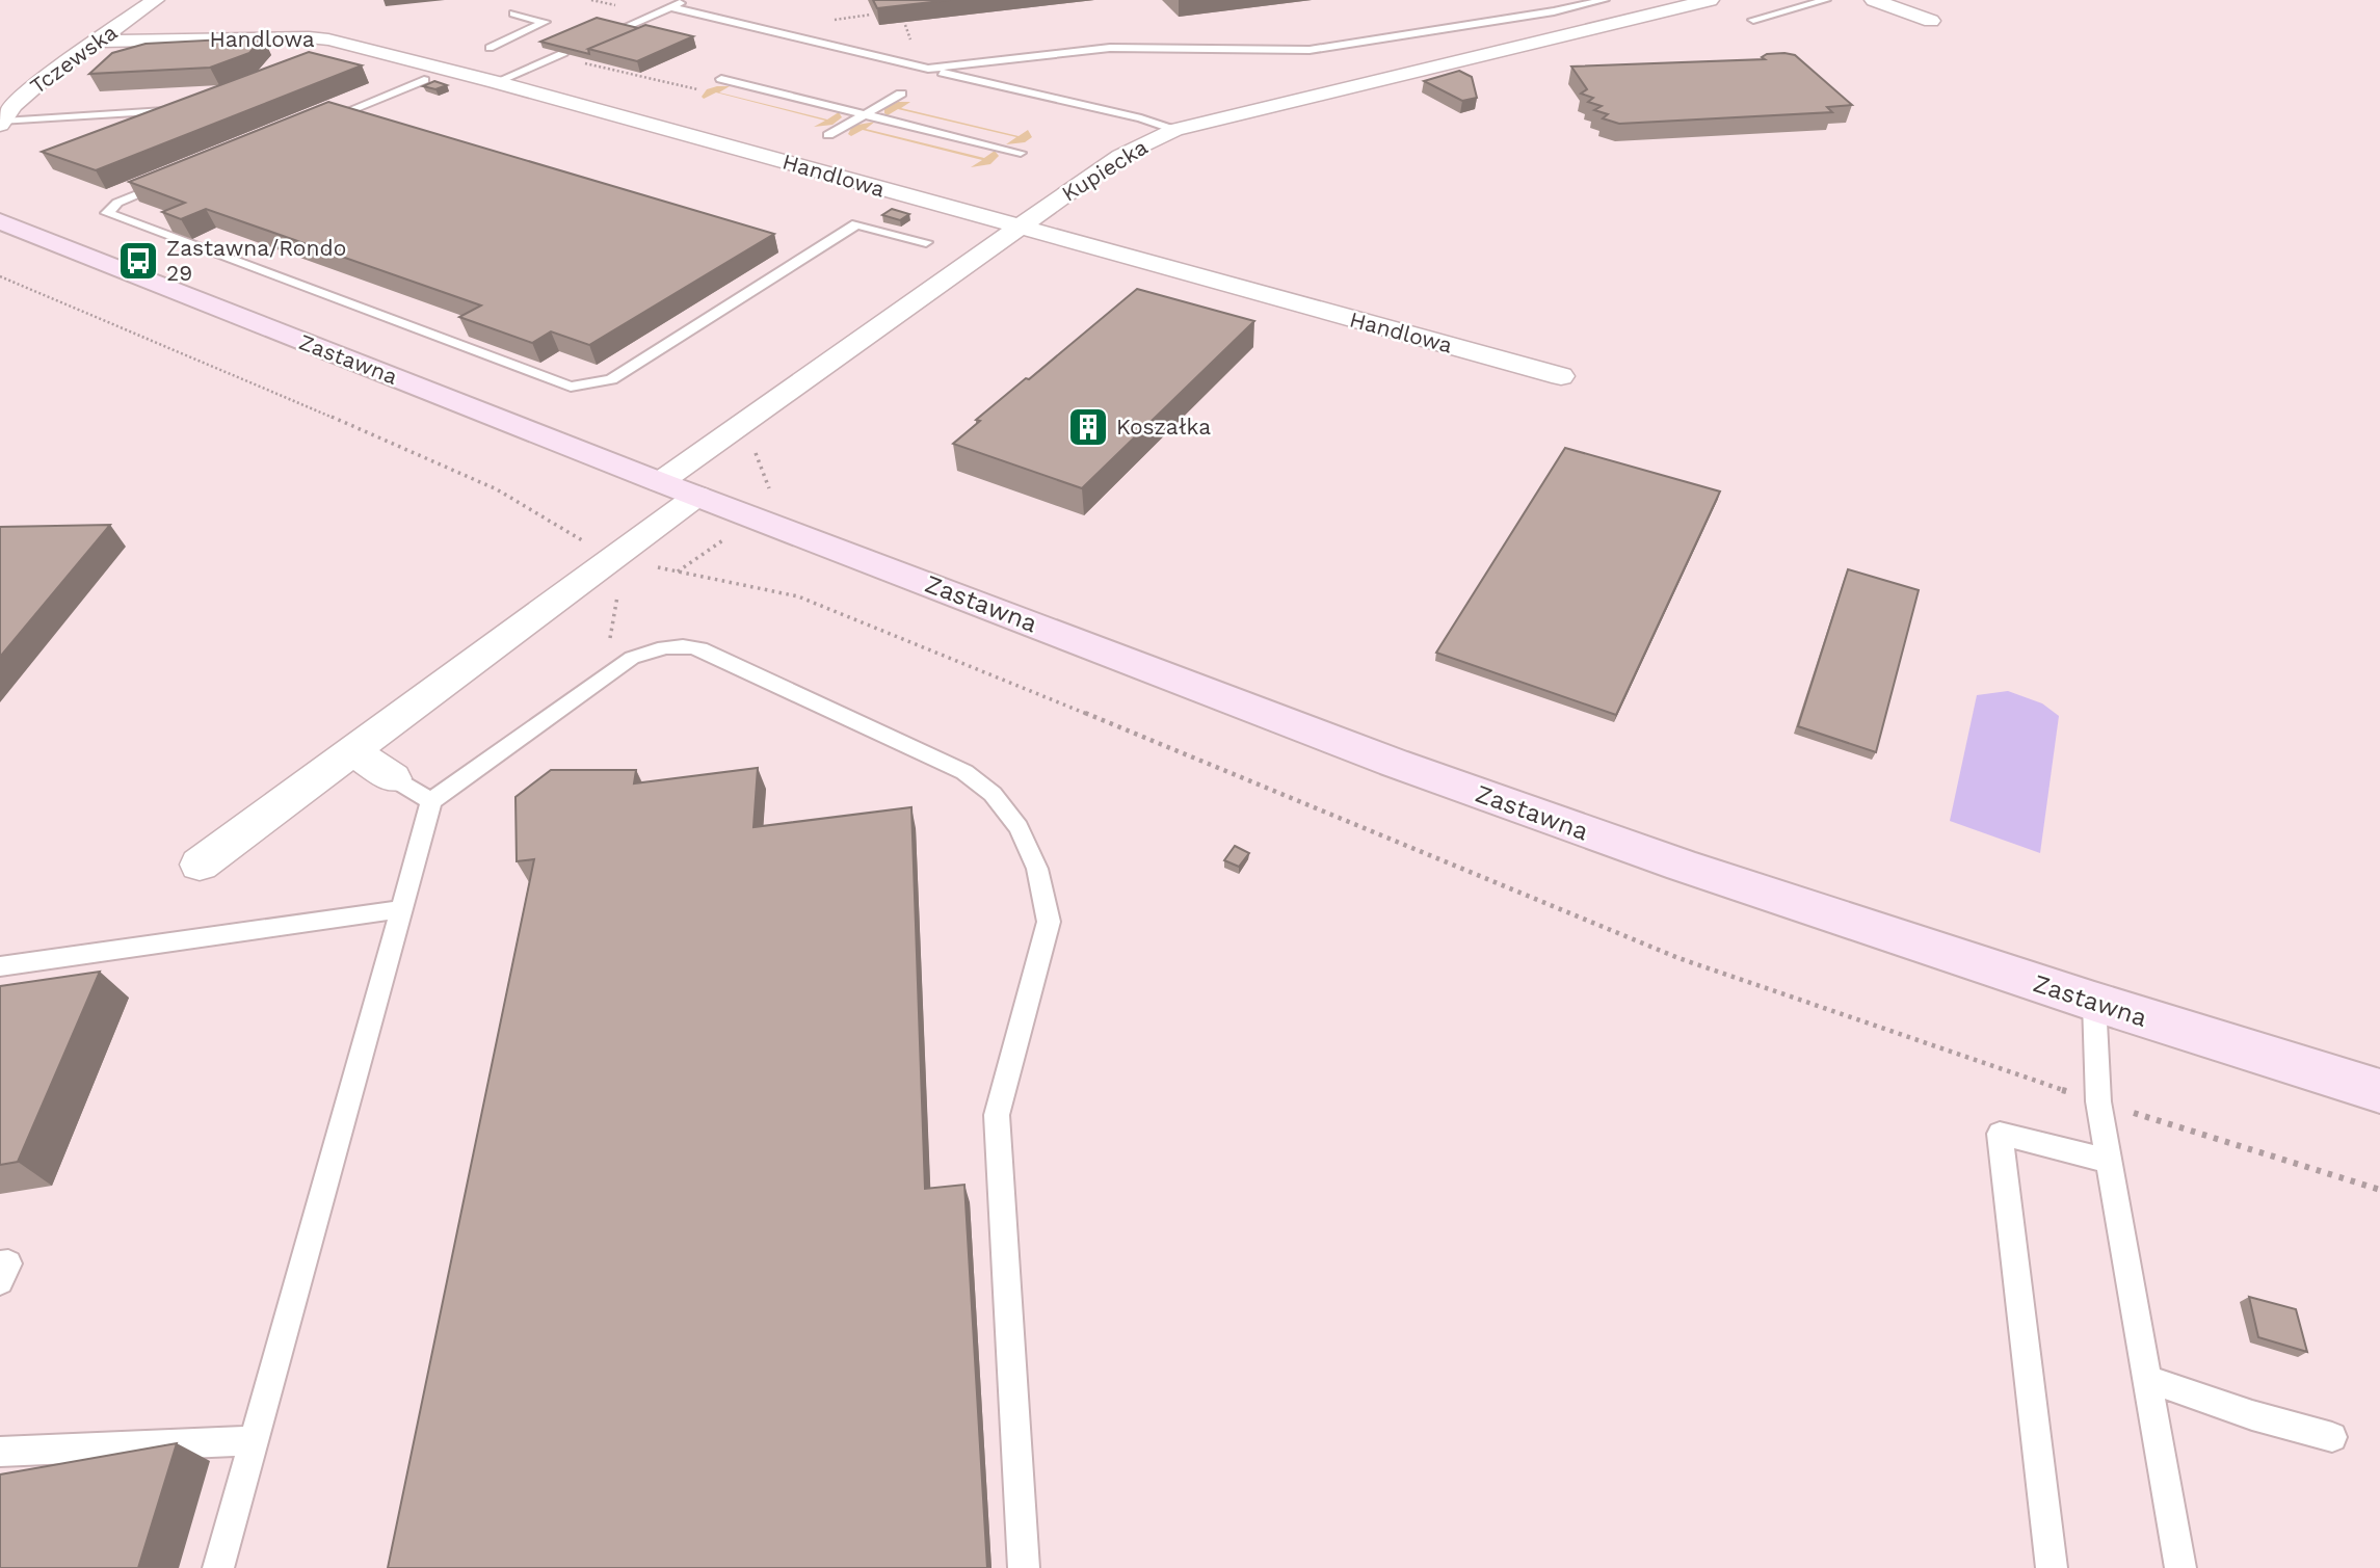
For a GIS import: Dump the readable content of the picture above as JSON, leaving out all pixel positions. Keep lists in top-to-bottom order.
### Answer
{
  "streets": {
    "main road": ["Zastawna"],
    "street": ["Handlowa", "Tczewska", "Kupiecka"]
  },
  "crossings": [
    ["Handlowa", "Tczewska"],
    ["Handlowa", "Kupiecka"],
    ["Kupiecka", "Zastawna"]
  ],
  "places": {
    "bus stop": ["Zastawna/Rondo 29"],
    "building": ["Koszałka"]
  }
}
